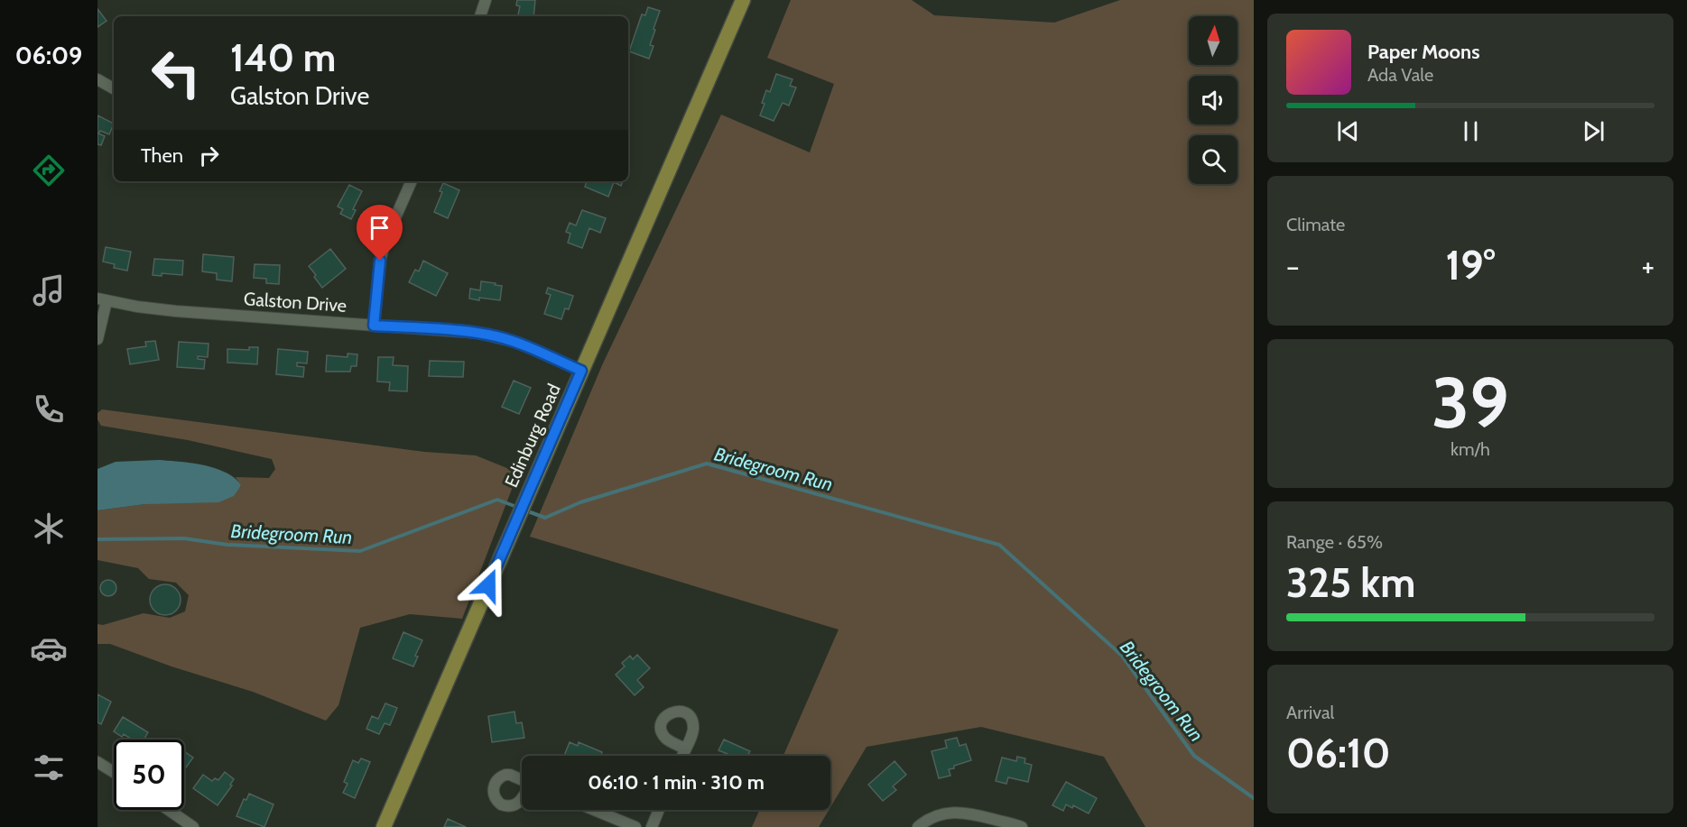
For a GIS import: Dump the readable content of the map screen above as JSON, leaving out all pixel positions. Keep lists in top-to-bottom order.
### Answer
{
  "streets": {
    "main road": ["Edinburg Road"],
    "street": ["Galston Drive"]
  },
  "crossings": [
    ["Galston Drive", "Edinburg Road"]
  ],
  "water": ["Bridegroom Run"],
  "north": "top",
  "page": {
    "tabs": "06:09",
    "turn": ["140 m", "Galston Drive"],
    "song": ["Paper Moons", "Ada Vale"],
    "then": "Then",
    "tile": [
      "Climate",
      ["39", "km/h"],
      ["Range · 65%", "325 km"],
      ["Arrival", "06:10"]
    ],
    "heat": ["−", "19°", "+"],
    "limit": "50",
    "trip": "06:10 · 1 min · 310 m"
  }
}
